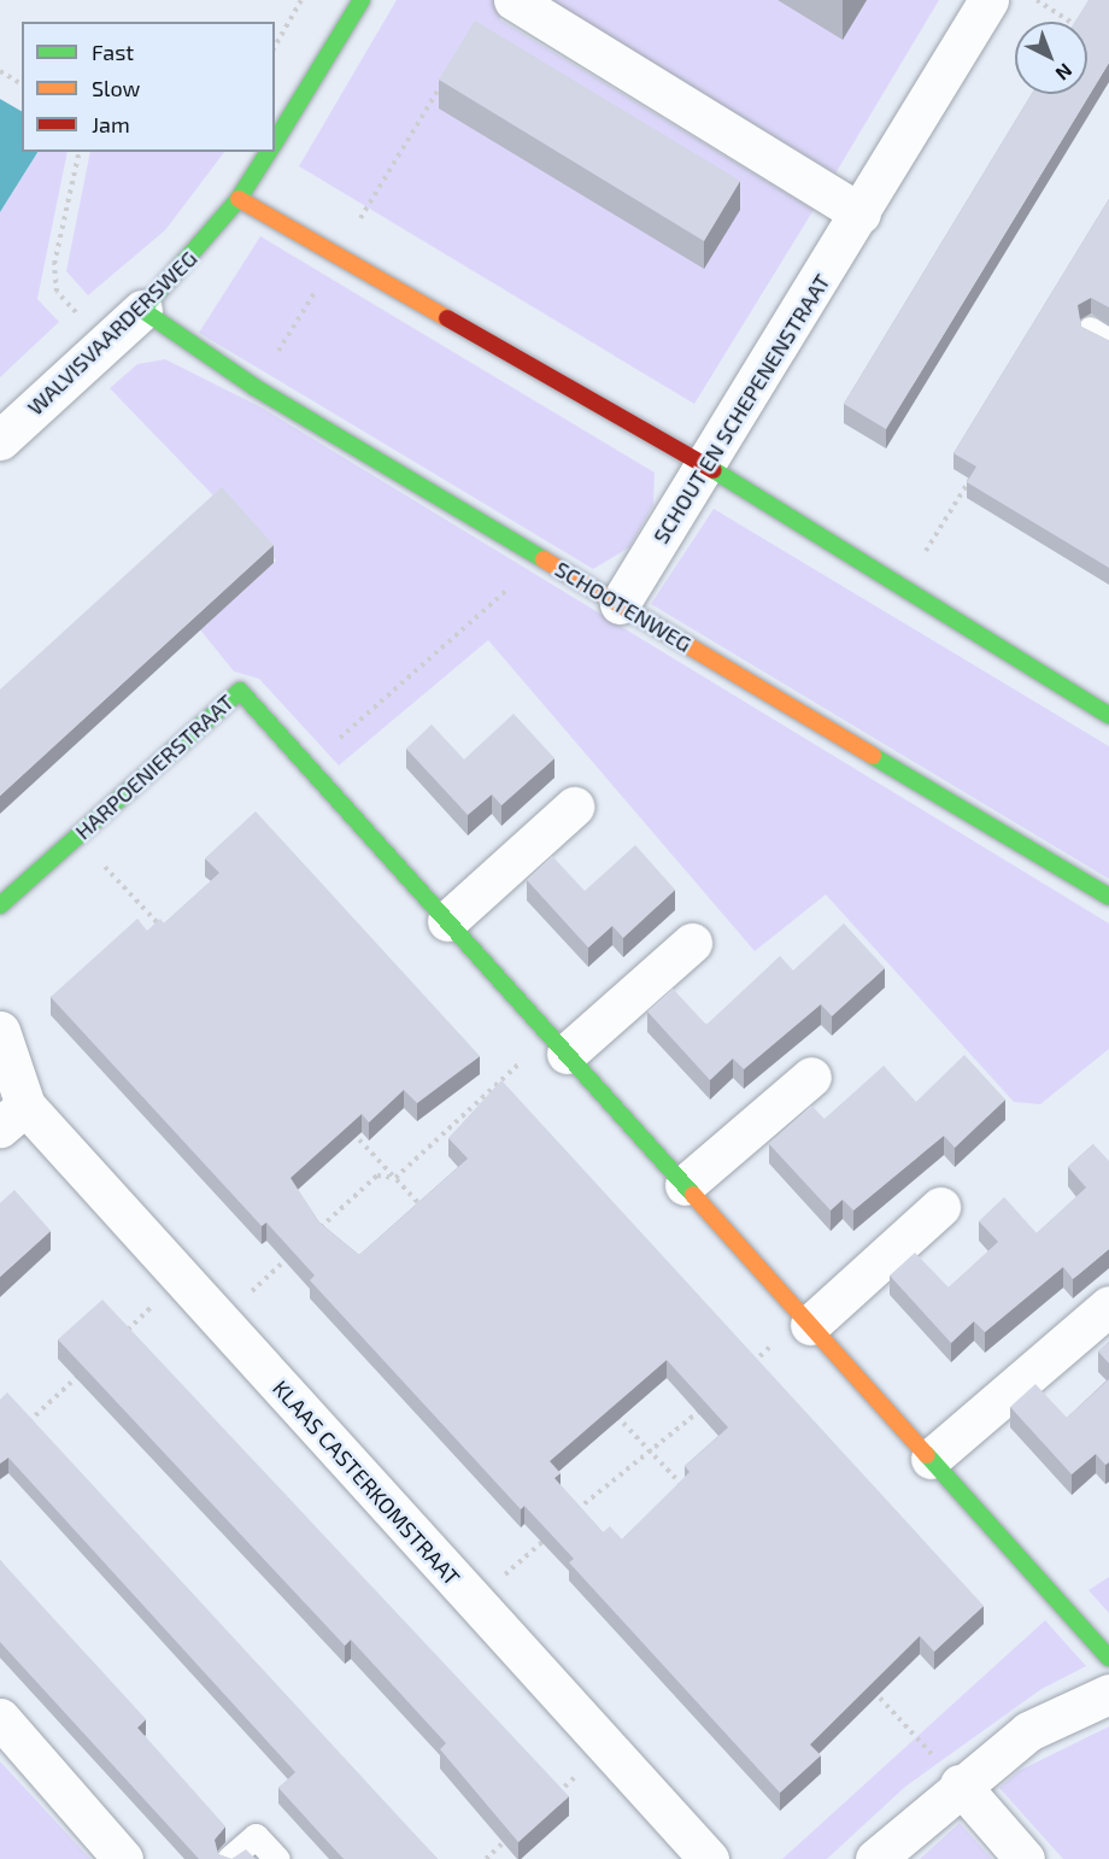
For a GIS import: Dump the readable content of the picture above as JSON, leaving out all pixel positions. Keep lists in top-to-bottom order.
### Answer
{
  "streets": {
    "street": [
      "WALVISVAARDERSWEG",
      "SCHOUT EN SCHEPENENSTRAAT",
      "SCHOOTENWEG",
      "HARPOENIERSTRAAT",
      "KLAAS CASTERKOMSTRAAT"
    ]
  },
  "crossings": [
    ["WALVISVAARDERSWEG", "SCHOOTENWEG"],
    ["SCHOUT EN SCHEPENENSTRAAT", "SCHOOTENWEG"]
  ],
  "legend": ["Fast", "Slow", "Jam"],
  "north": "bottom right"
}
